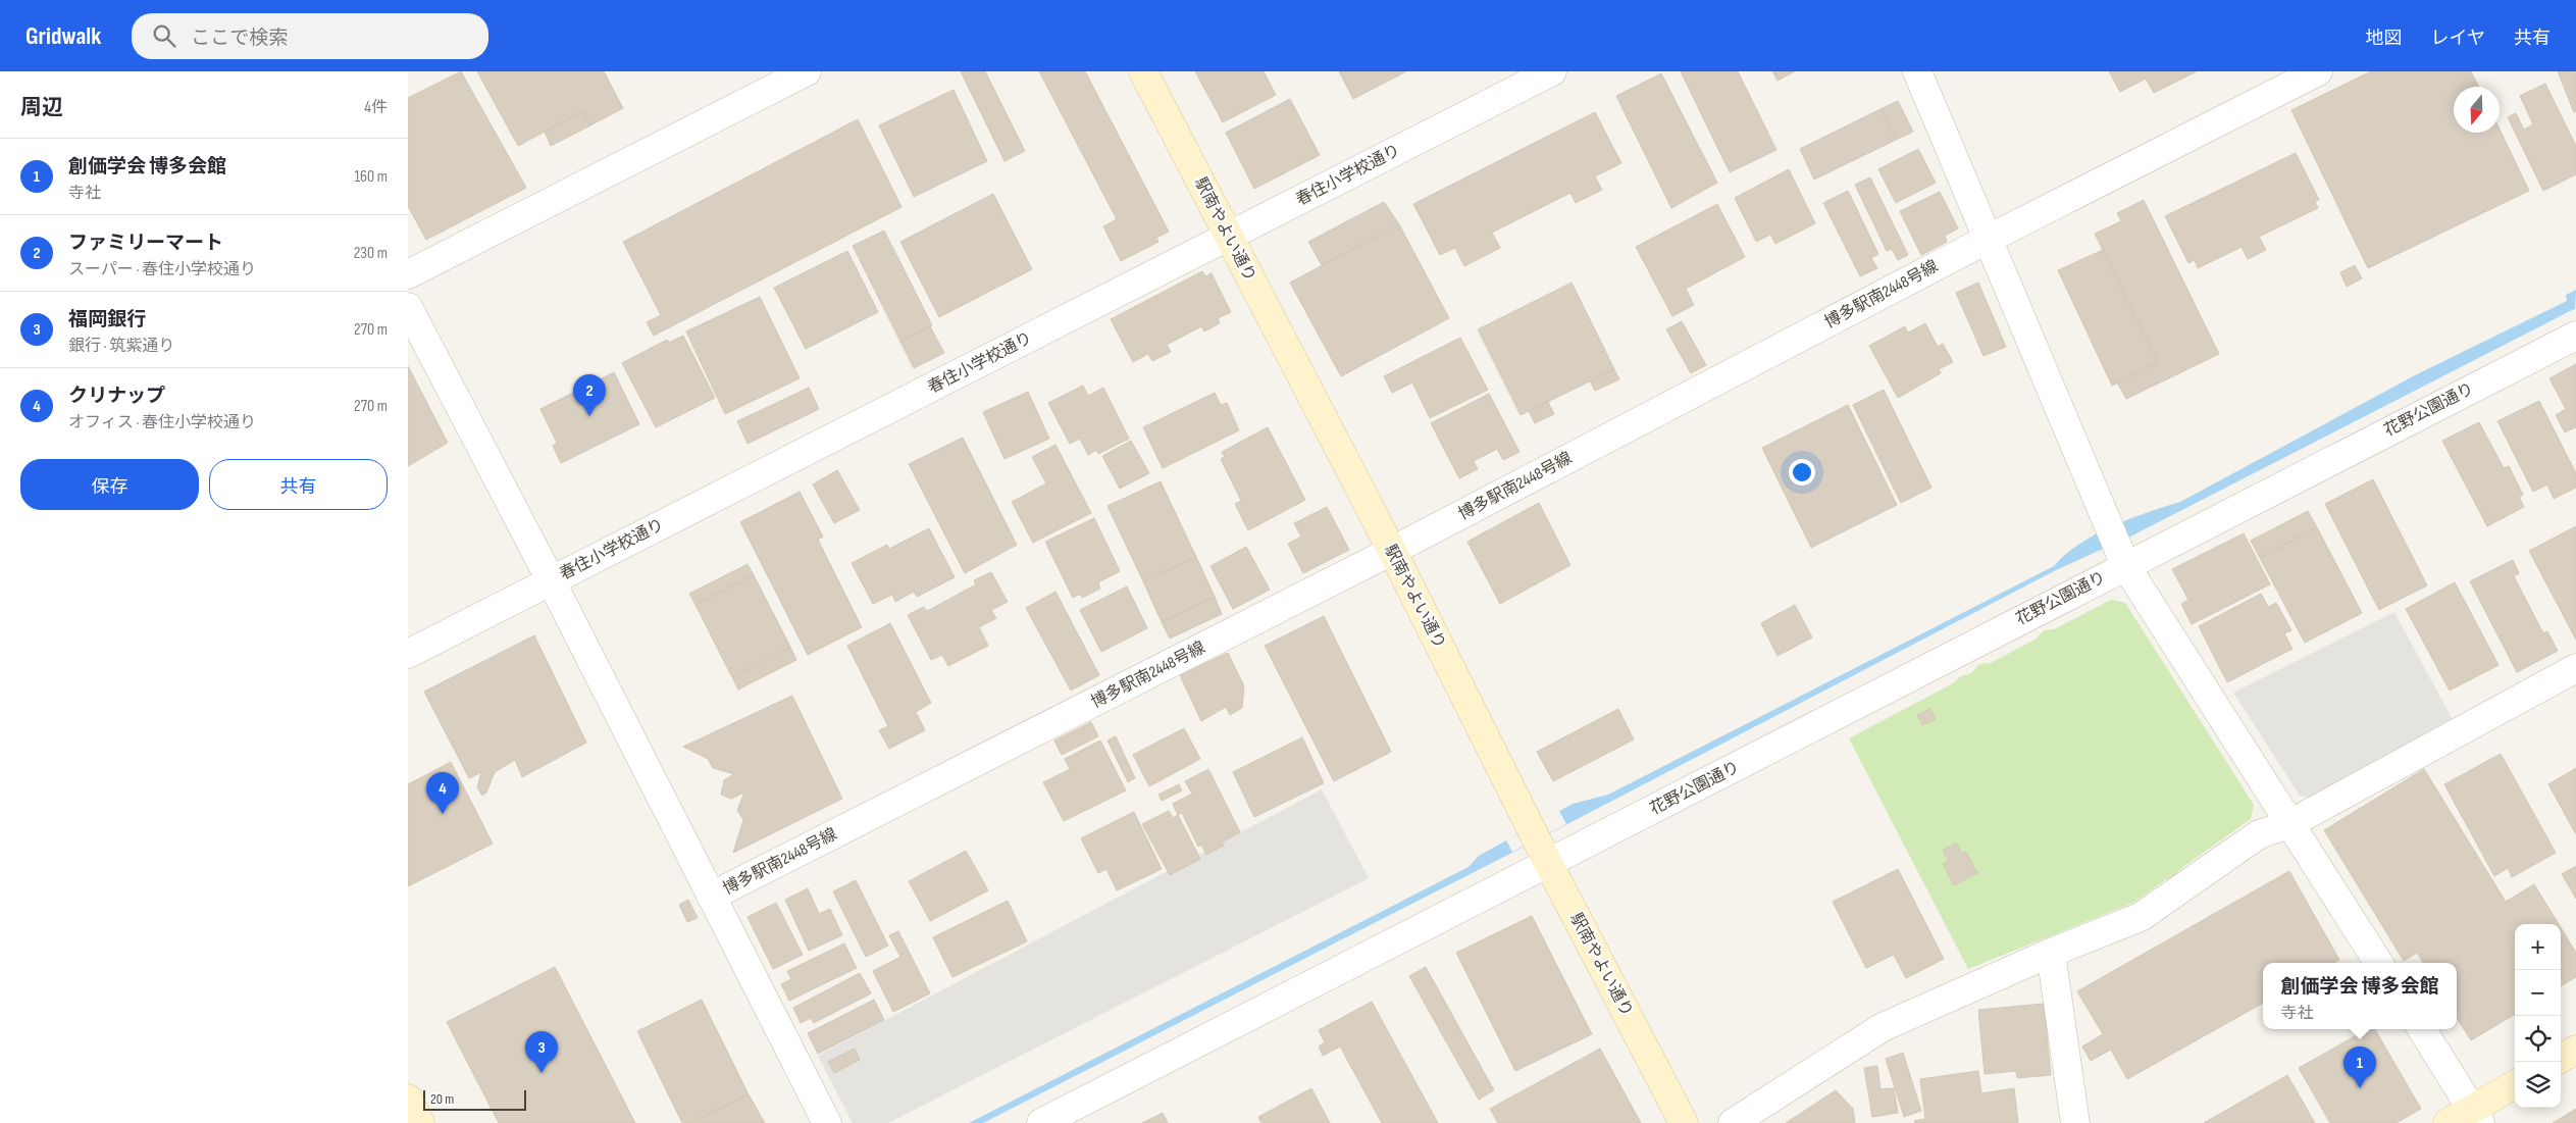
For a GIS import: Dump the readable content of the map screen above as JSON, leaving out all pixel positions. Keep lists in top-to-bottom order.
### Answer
{
  "streets": {
    "street": [
      "春住小学校通り",
      "駅南やよい通り",
      "博多駅南2448号線",
      "花野公園通り"
    ]
  },
  "crossings": [
    ["春住小学校通り", "駅南やよい通り"],
    ["駅南やよい通り", "博多駅南2448号線"],
    ["駅南やよい通り", "花野公園通り"]
  ],
  "scale_bar": "20 m",
  "north": "bottom",
  "page": {
    "header": "Gridwalk",
    "search": "ここで検索",
    "nav": ["地図", "レイヤ", "共有"],
    "heading": ["周辺", "4件"],
    "list": [
      {
        "mark": "1",
        "name": "創価学会 博多会館",
        "note": "寺社",
        "value": "160 m"
      },
      {
        "mark": "2",
        "name": "ファミリーマート",
        "note": "スーパー · 春住小学校通り",
        "value": "230 m"
      },
      {
        "mark": "3",
        "name": "福岡銀行",
        "note": "銀行 · 筑紫通り",
        "value": "270 m"
      },
      {
        "mark": "4",
        "name": "クリナップ",
        "note": "オフィス · 春住小学校通り",
        "value": "270 m"
      }
    ],
    "pins": [
      "2",
      "4",
      "3",
      "1"
    ],
    "buttons": ["保存", "共有"],
    "map_buttons": ["+", "−"],
    "popup": ["創価学会 博多会館", "寺社"],
    "scale": "20 m"
  }
}
